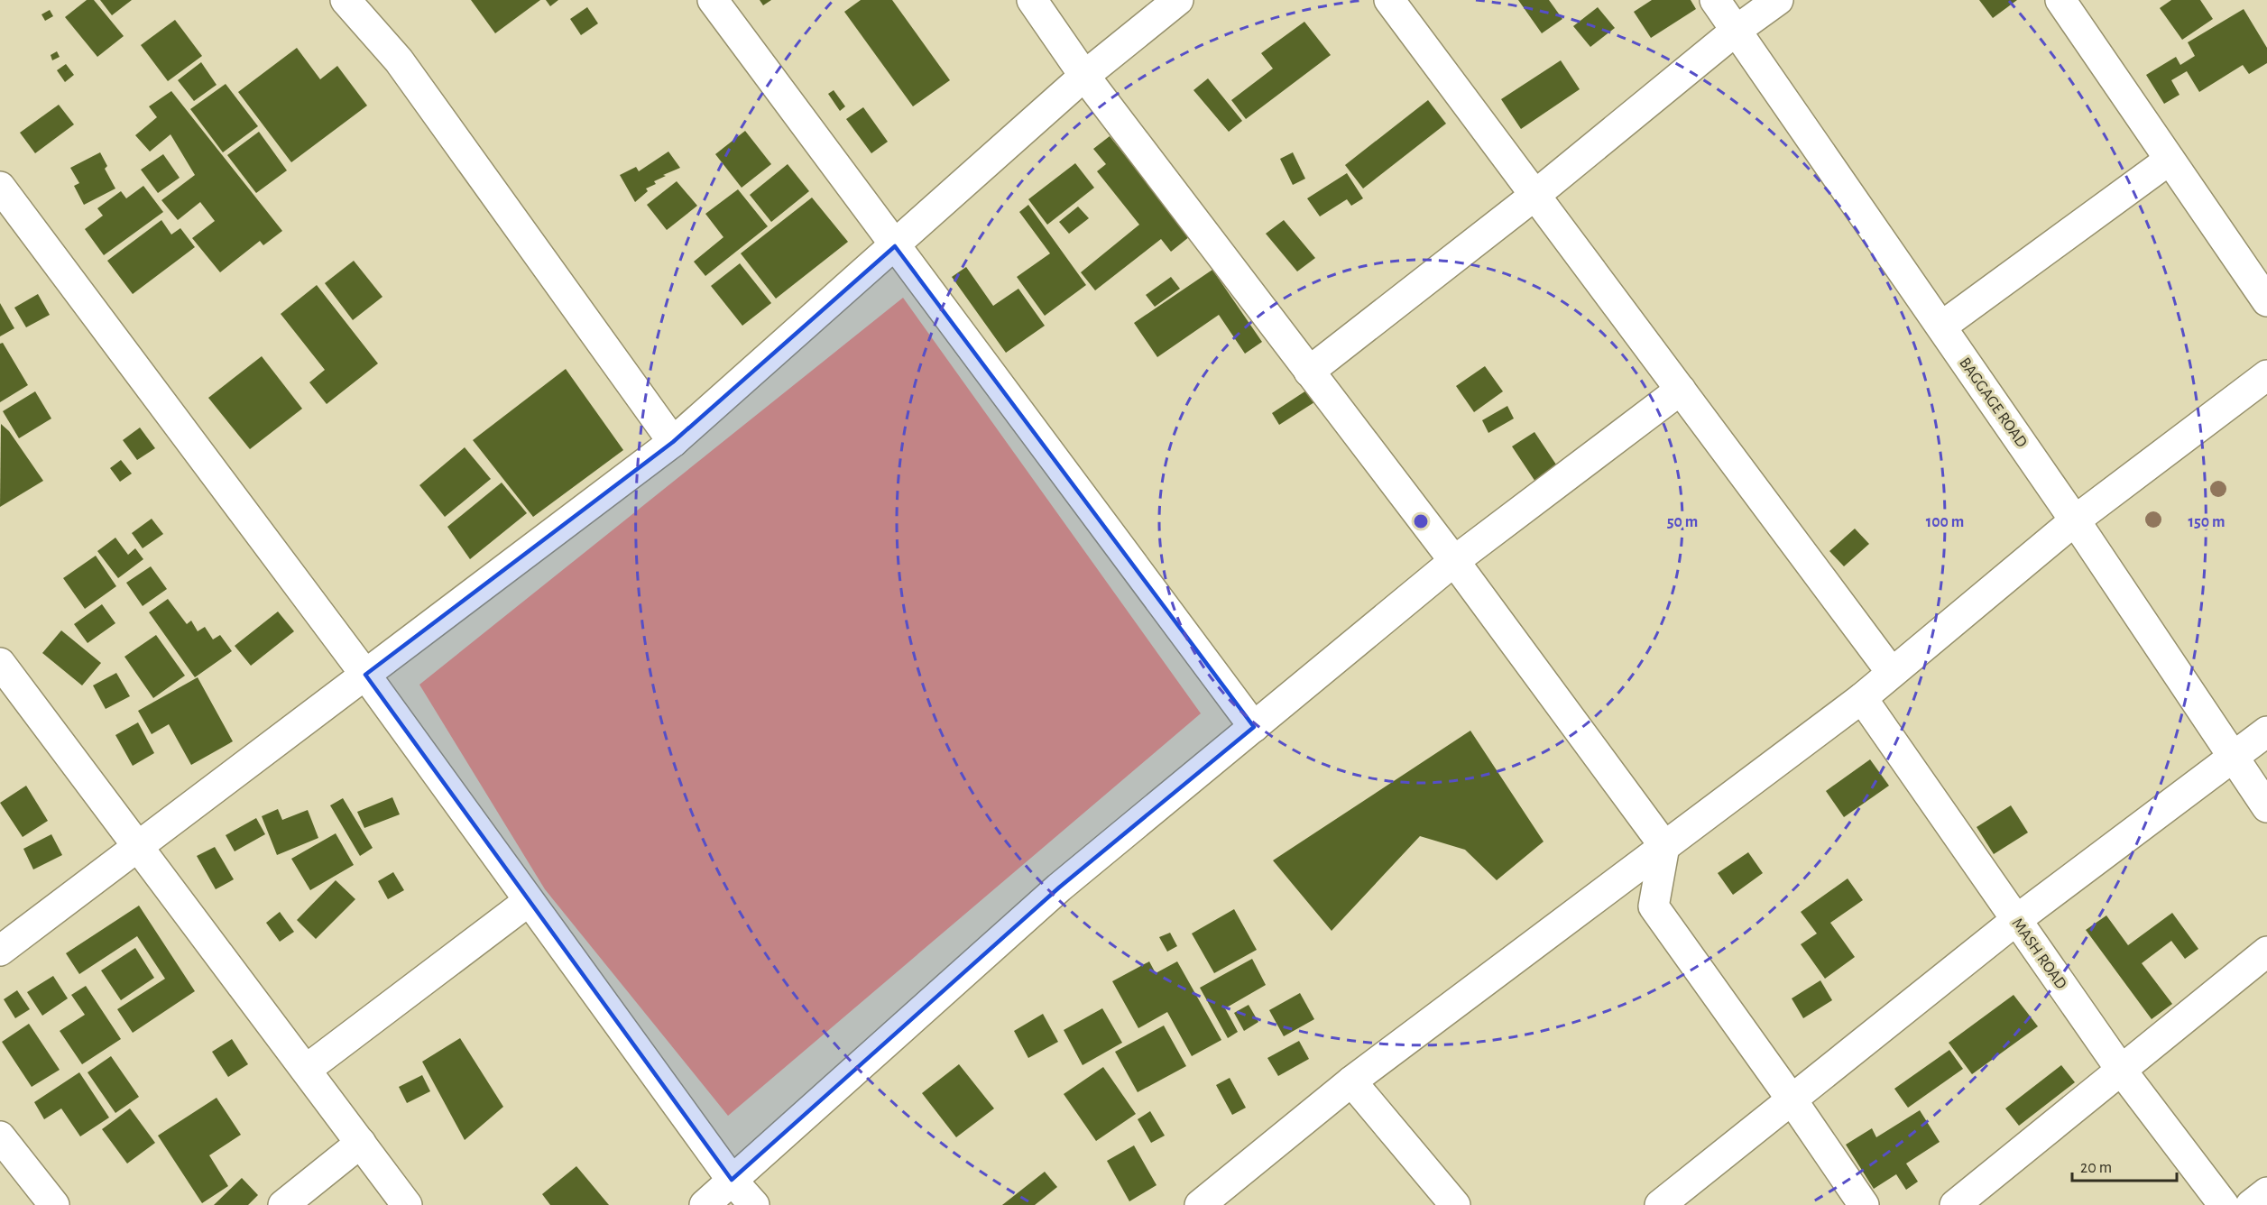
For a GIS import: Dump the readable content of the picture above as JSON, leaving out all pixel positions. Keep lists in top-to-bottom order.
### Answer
{
  "streets": {
    "street": ["BAGGAGE ROAD", "MASH ROAD"]
  },
  "scale_bar": "20 m",
  "rings": ["50 m", "100 m", "150 m"]
}
